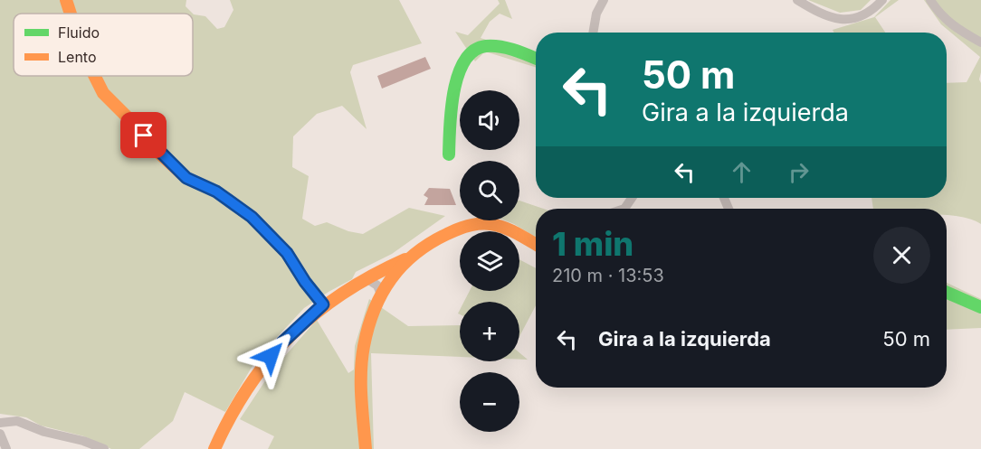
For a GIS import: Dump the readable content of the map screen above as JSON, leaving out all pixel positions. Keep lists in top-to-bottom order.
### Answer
{
  "legend": ["Fluido", "Lento"],
  "page": {
    "turn": ["50 m", "Gira a la izquierda"],
    "map_buttons": ["+", "−"],
    "heading": ["1 min", "210 m · 13:53"],
    "list": [
      {
        "name": "Gira a la izquierda",
        "value": "50 m"
      }
    ]
  }
}
